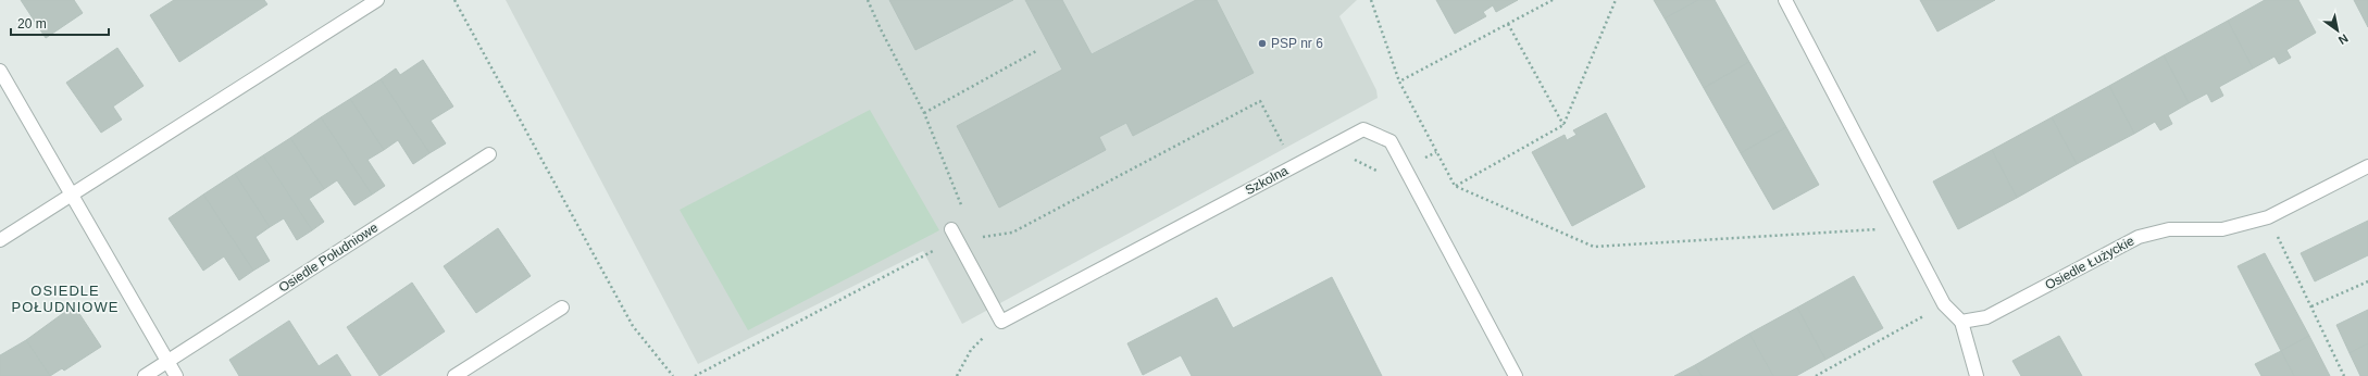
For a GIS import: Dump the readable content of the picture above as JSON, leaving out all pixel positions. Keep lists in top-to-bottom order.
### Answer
{
  "streets": {
    "street": ["Szkolna", "Osiedle Południowe", "Osiedle Łużyckie"]
  },
  "districts": ["OSIEDLE POŁUDNIOWE"],
  "places": ["PSP nr 6"],
  "scale_bar": "20 m",
  "north": "bottom right"
}
